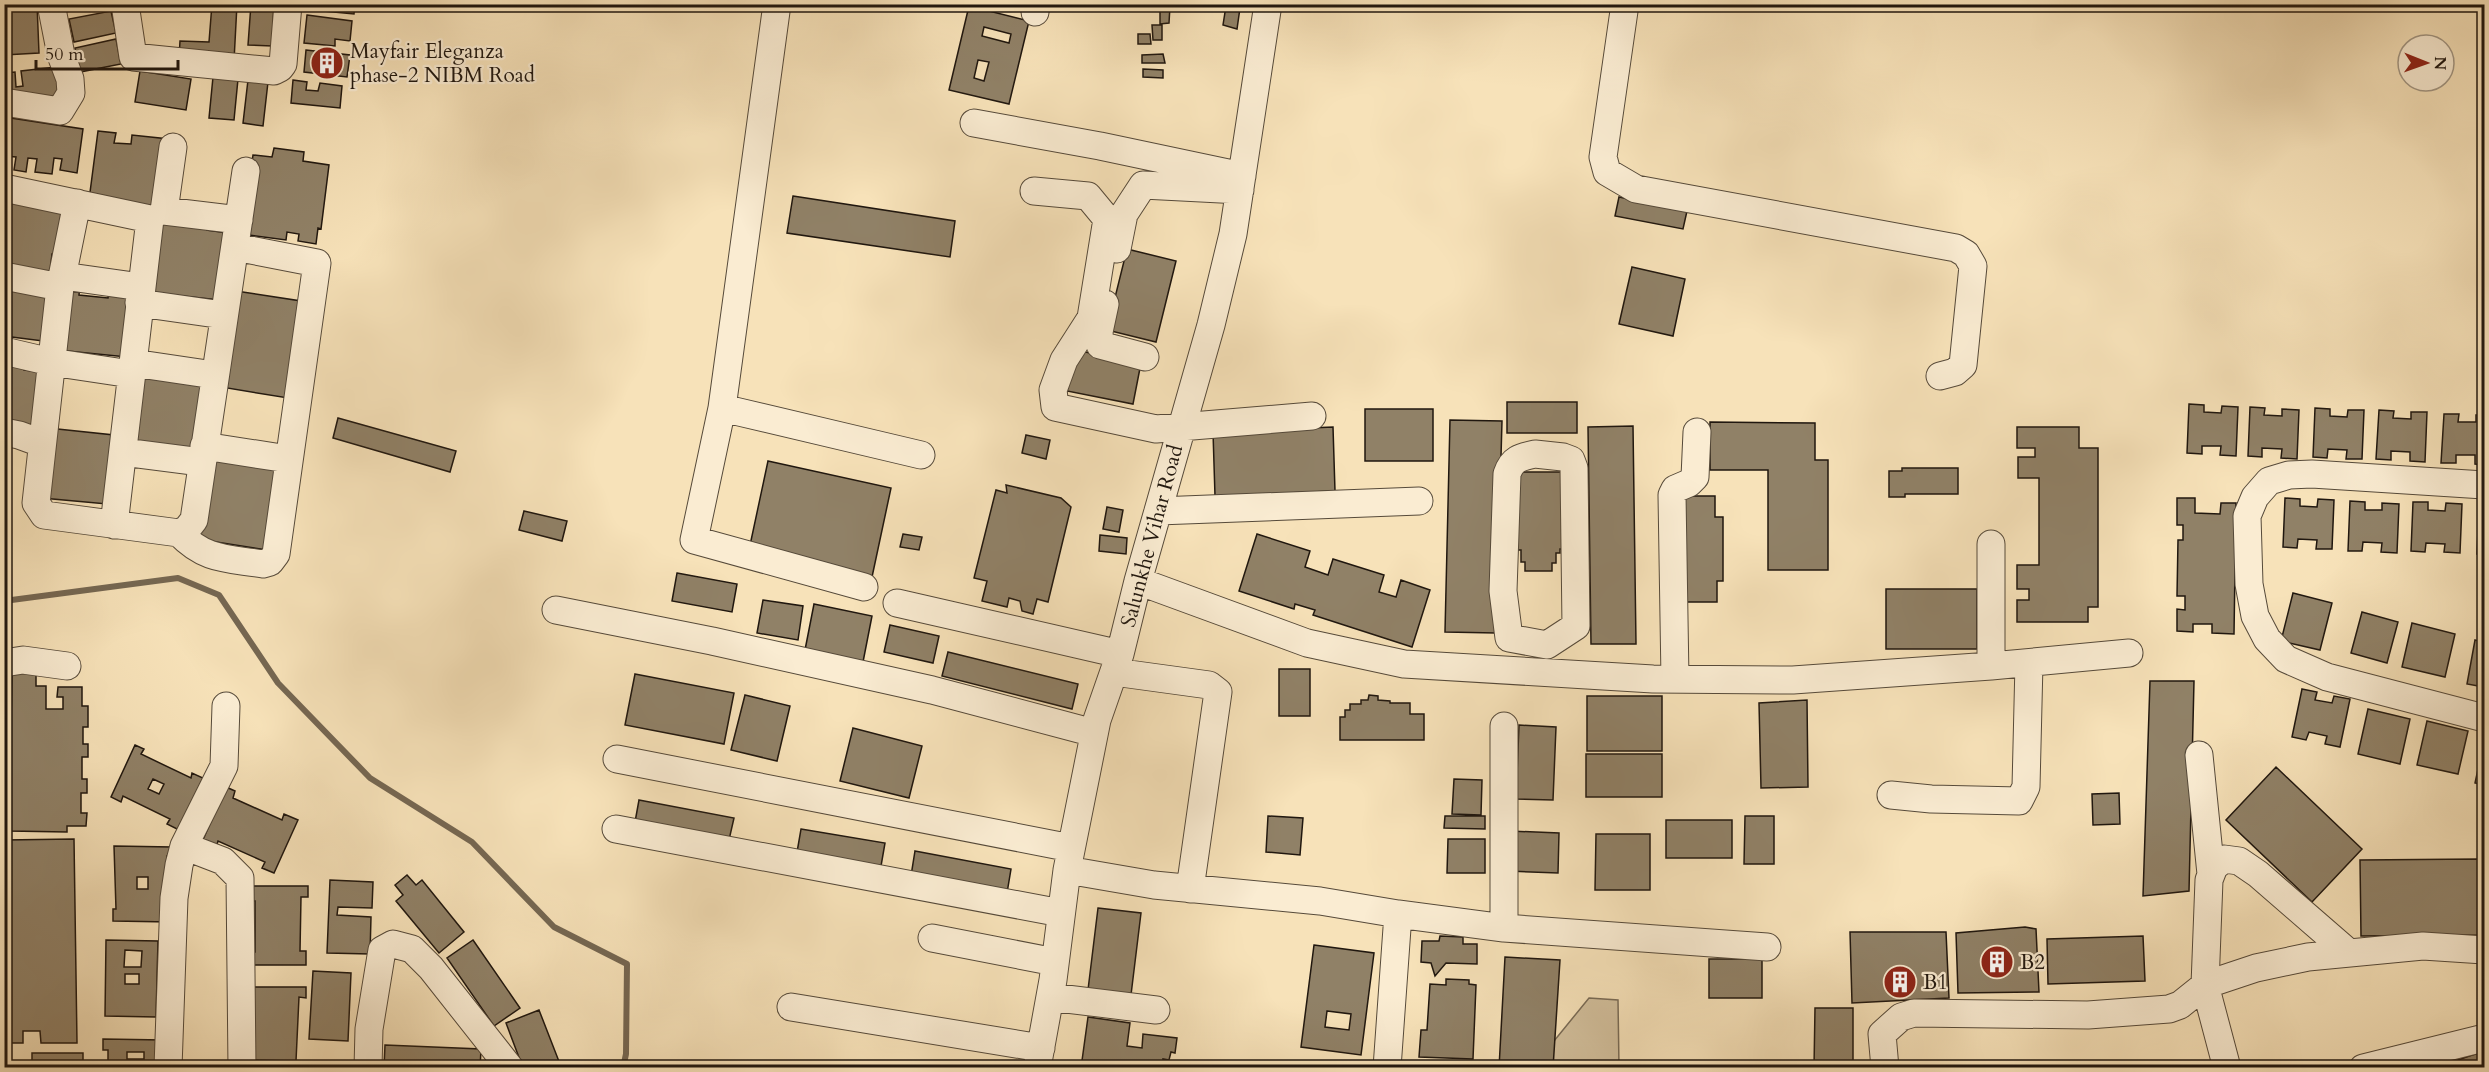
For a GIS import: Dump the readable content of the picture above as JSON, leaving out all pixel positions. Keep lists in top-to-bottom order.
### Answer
{
  "streets": {
    "street": ["Salunkhe Vihar Road"]
  },
  "places": {
    "building": ["Mayfair Eleganza phase-2 NIBM Road", "B2", "B1"]
  },
  "scale_bar": "50 m",
  "north": "right"
}
